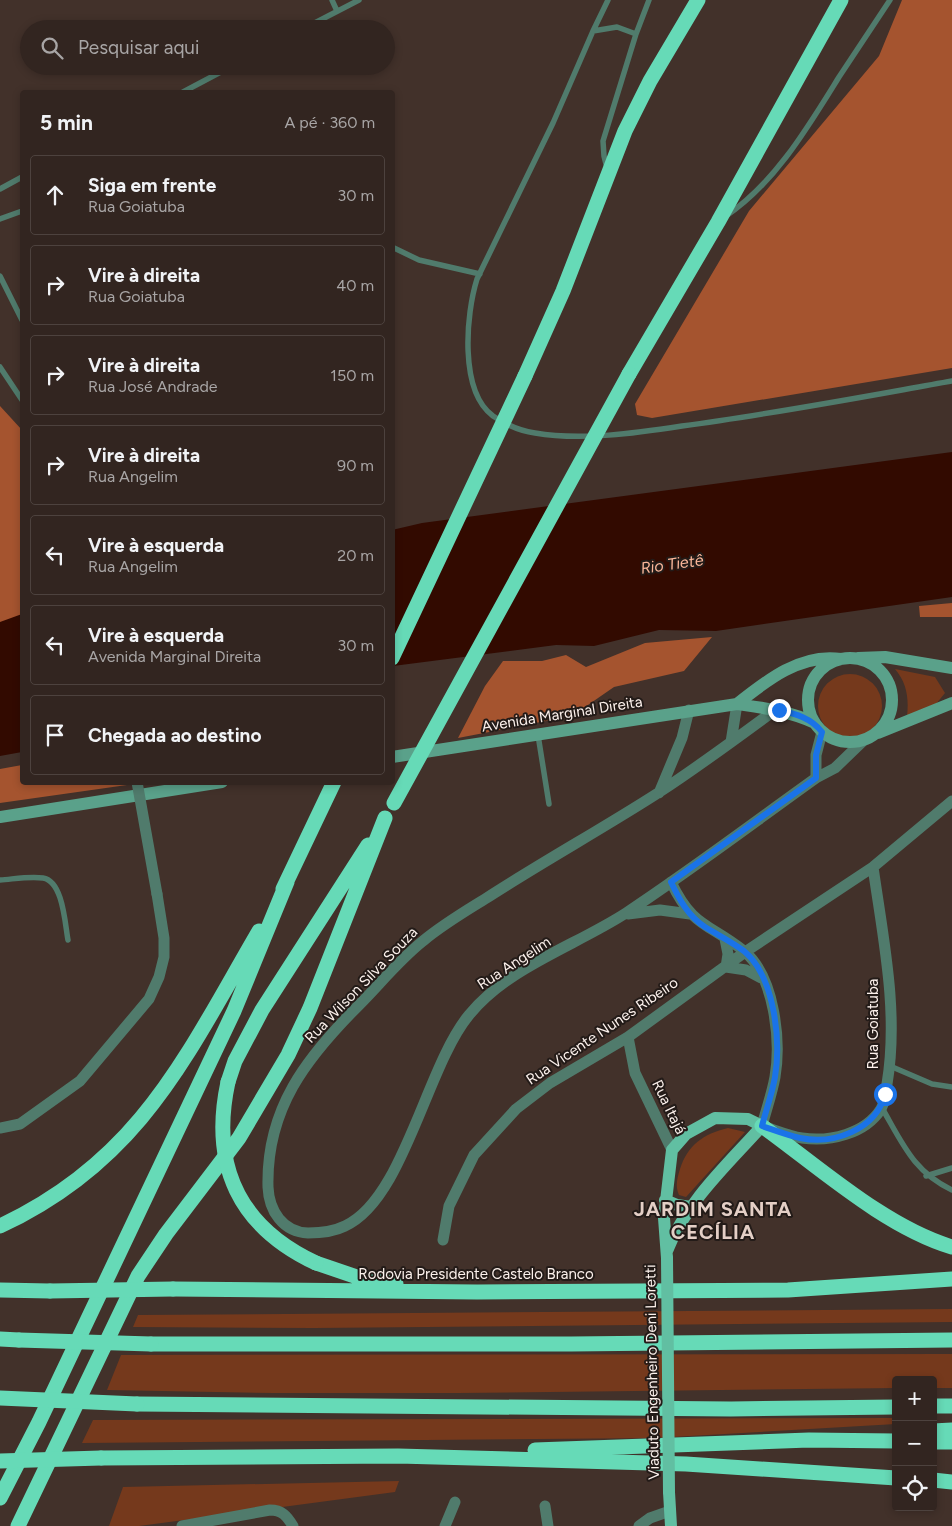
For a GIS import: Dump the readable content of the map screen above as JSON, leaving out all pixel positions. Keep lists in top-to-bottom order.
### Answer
{
  "streets": {
    "highway": ["Rodovia Presidente Castelo Branco"],
    "main road": ["Avenida Marginal Direita", "Rua Itajá", "Viaduto Engenheiro Deni Loretti"],
    "street": [
      "Rua Angelim",
      "Rua Wilson Silva Souza",
      "Rua Goiatuba",
      "Rua Vicente Nunes Ribeiro"
    ]
  },
  "crossings": [
    ["Avenida Marginal Direita", "Rua Angelim"],
    ["Avenida Marginal Direita", "Rua Wilson Silva Souza"],
    ["Rua Angelim", "Rua Wilson Silva Souza"],
    ["Rua Goiatuba", "Rua Vicente Nunes Ribeiro"],
    ["Rua Vicente Nunes Ribeiro", "Rua Itajá"],
    ["Rua Itajá", "Viaduto Engenheiro Deni Loretti"]
  ],
  "districts": ["JARDIM SANTA CECÍLIA"],
  "water": ["Rio Tietê"],
  "page": {
    "search": "Pesquisar aqui",
    "heading": ["5 min", "A pé · 360 m"],
    "list": [
      ["Siga em frente", "Rua Goiatuba", "30 m"],
      ["Vire à direita", "Rua Goiatuba", "40 m"],
      ["Vire à direita", "Rua José Andrade", "150 m"],
      ["Vire à direita", "Rua Angelim", "90 m"],
      ["Vire à esquerda", "Rua Angelim", "20 m"],
      ["Vire à esquerda", "Avenida Marginal Direita", "30 m"],
      "Chegada ao destino"
    ],
    "map_buttons": ["+", "−"]
  }
}
